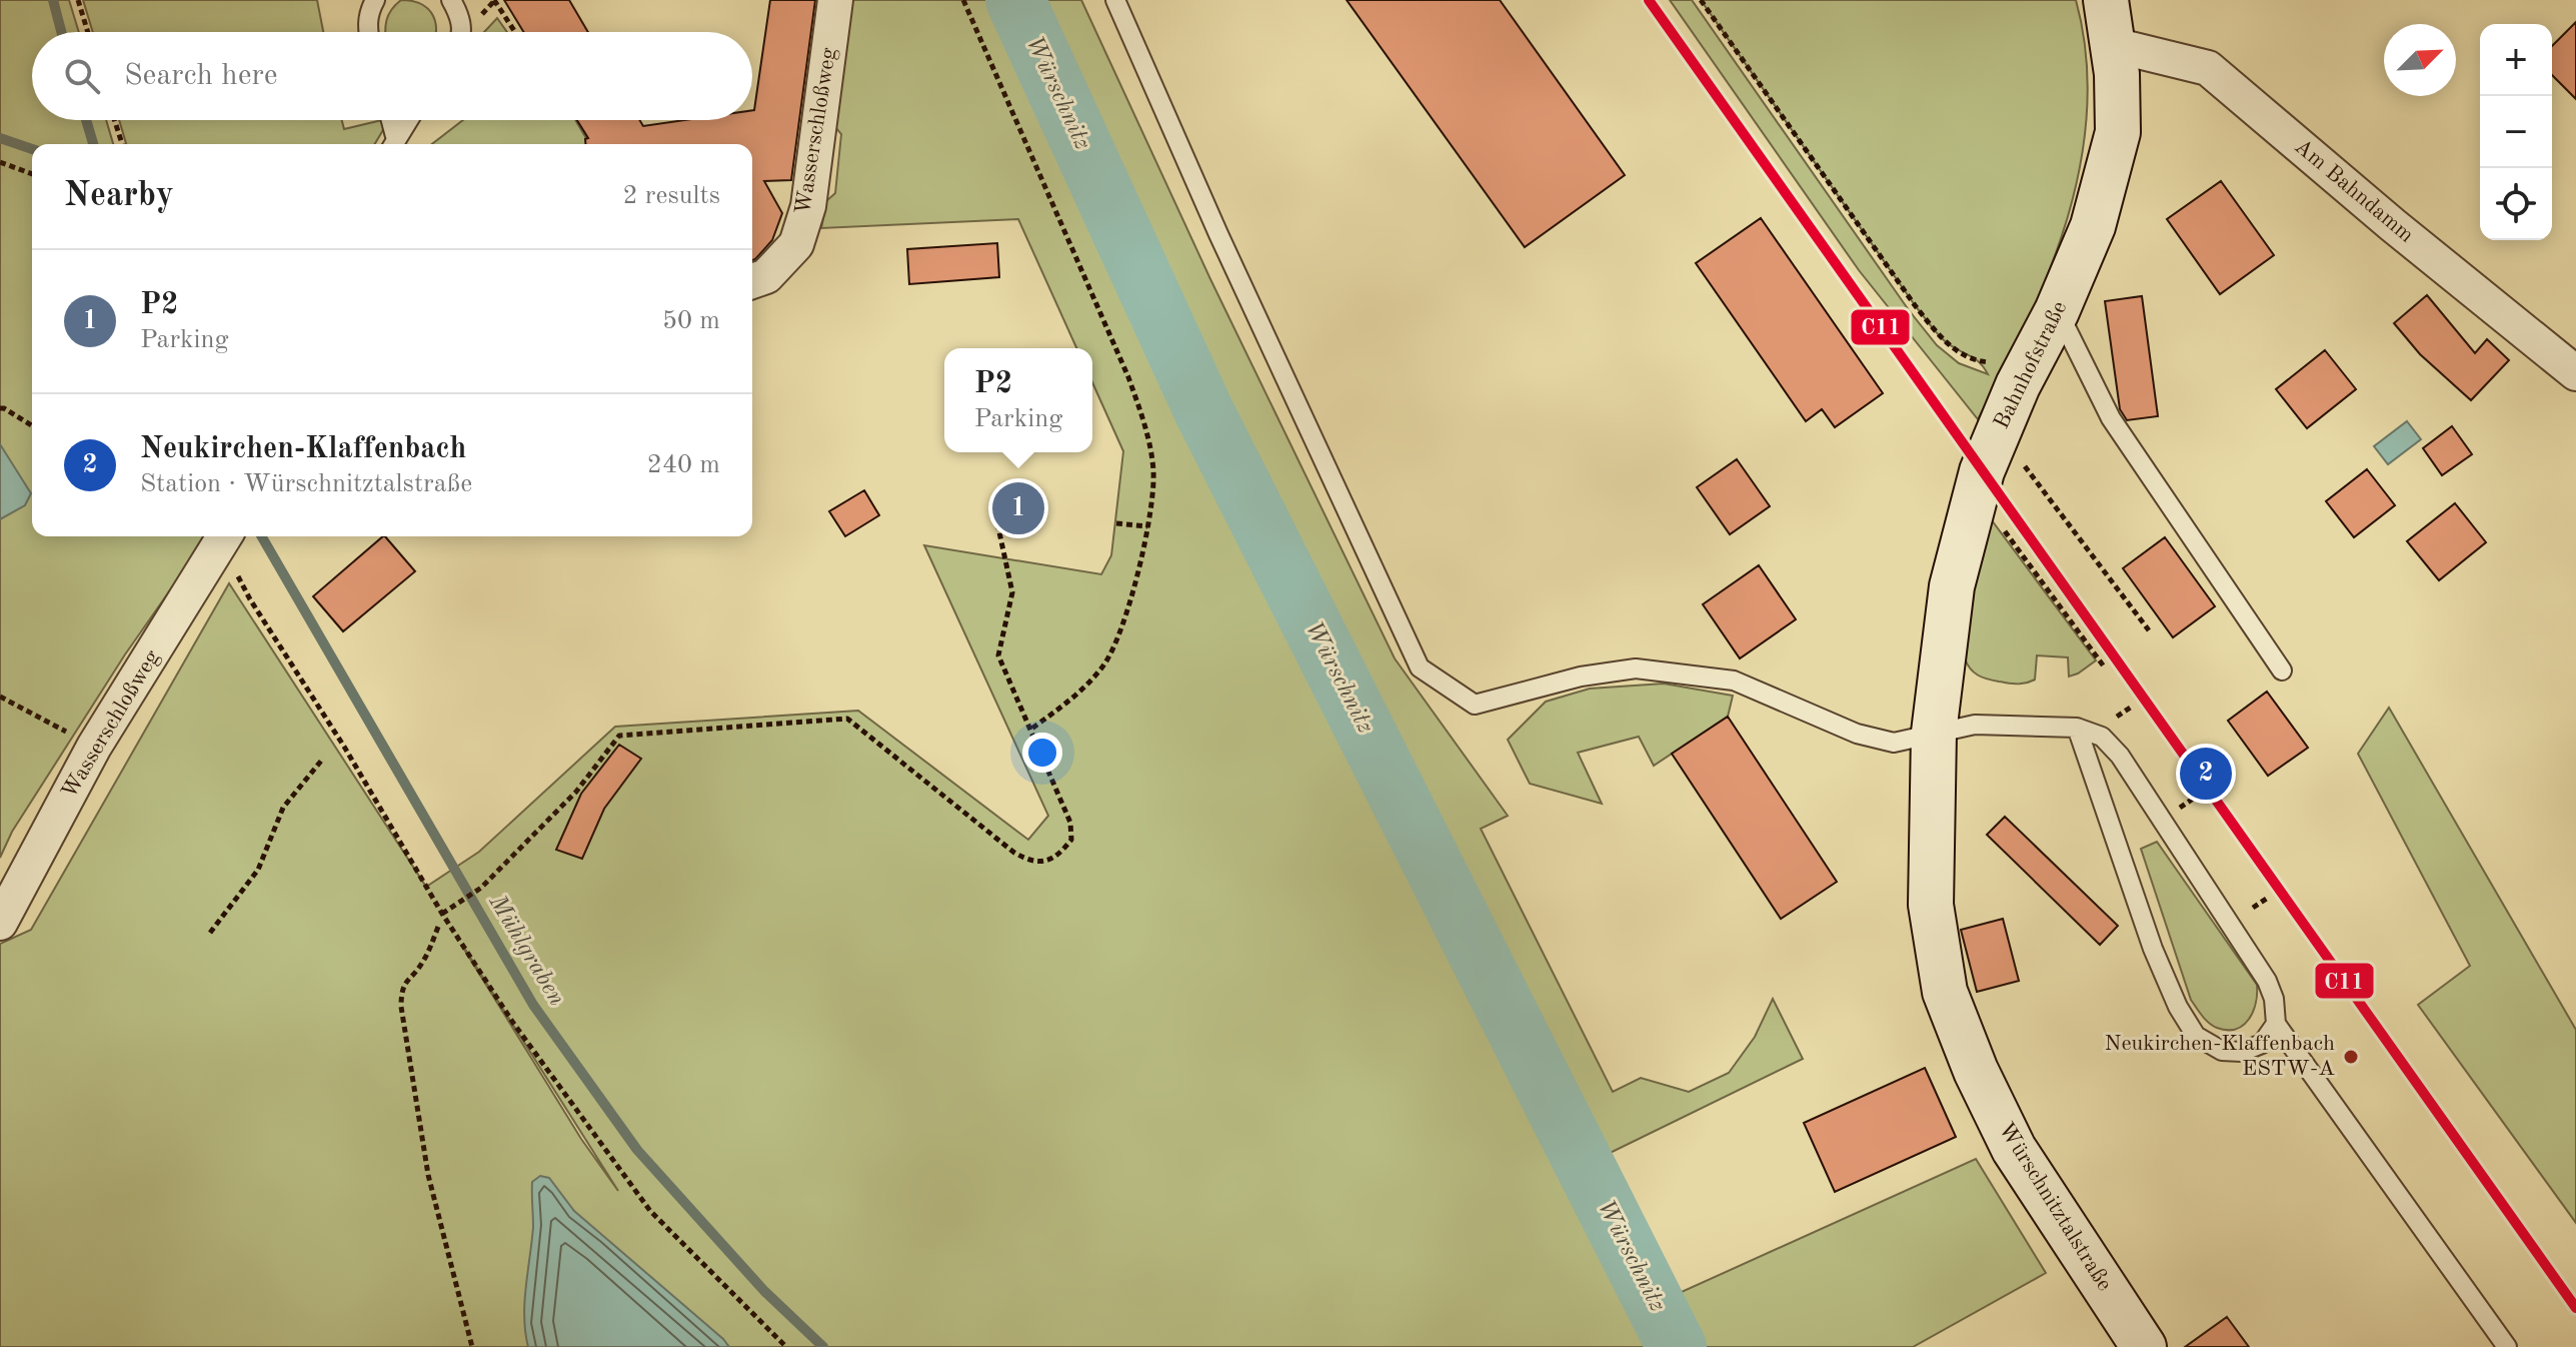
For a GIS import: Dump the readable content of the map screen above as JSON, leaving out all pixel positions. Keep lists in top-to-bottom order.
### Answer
{
  "streets": {
    "main road": ["Bahnhofstraße", "Würschnitztalstraße"],
    "street": ["Wasserschloßweg", "Am Bahndamm"]
  },
  "crossings": [
    ["Am Bahndamm", "Bahnhofstraße"],
    ["Bahnhofstraße", "Würschnitztalstraße"]
  ],
  "water": ["Würschnitz", "Mühlgraben"],
  "places": ["Neukirchen-Klaffenbach ESTW-A"],
  "lines": ["transit line C11"],
  "north": "top right",
  "page": {
    "map_buttons": ["+", "−"],
    "search": "Search here",
    "heading": ["Nearby", "2 results"],
    "list": [
      {
        "mark": "1",
        "name": "P2",
        "note": "Parking",
        "value": "50 m"
      },
      {
        "mark": "2",
        "name": "Neukirchen-Klaffenbach",
        "note": "Station · Würschnitztalstraße",
        "value": "240 m"
      }
    ],
    "popup": ["P2", "Parking"],
    "pins": ["1", "2"]
  }
}
